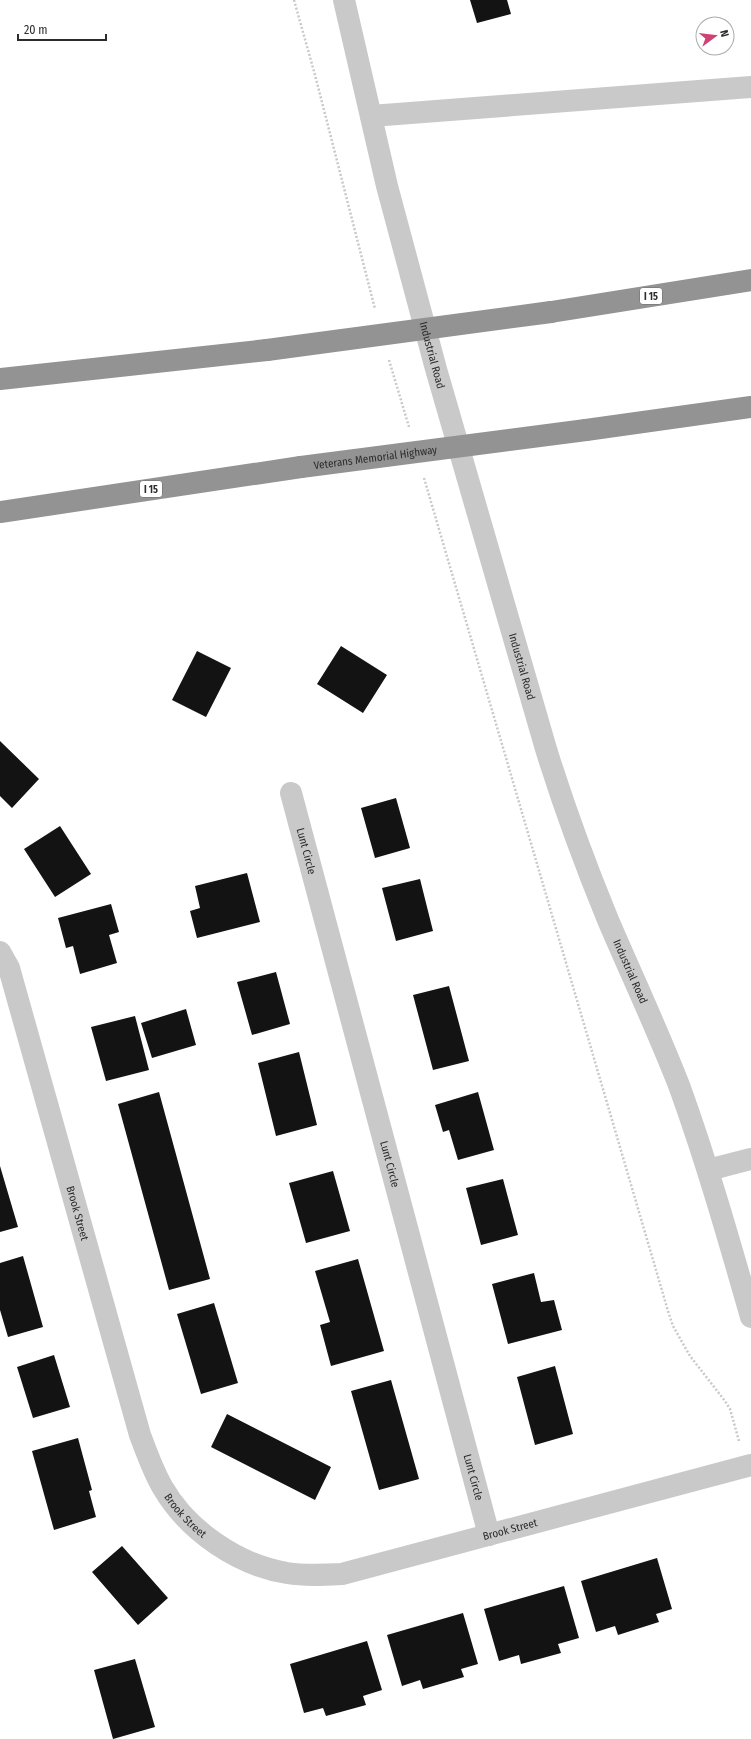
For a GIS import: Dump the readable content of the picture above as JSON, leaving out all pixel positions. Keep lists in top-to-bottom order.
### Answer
{
  "streets": {
    "highway": ["I 15", "Veterans Memorial Highway"],
    "street": ["Industrial Road", "Lunt Circle", "Brook Street"]
  },
  "crossings": [
    ["Lunt Circle", "Brook Street"]
  ],
  "scale_bar": "20 m",
  "north": "right"
}
